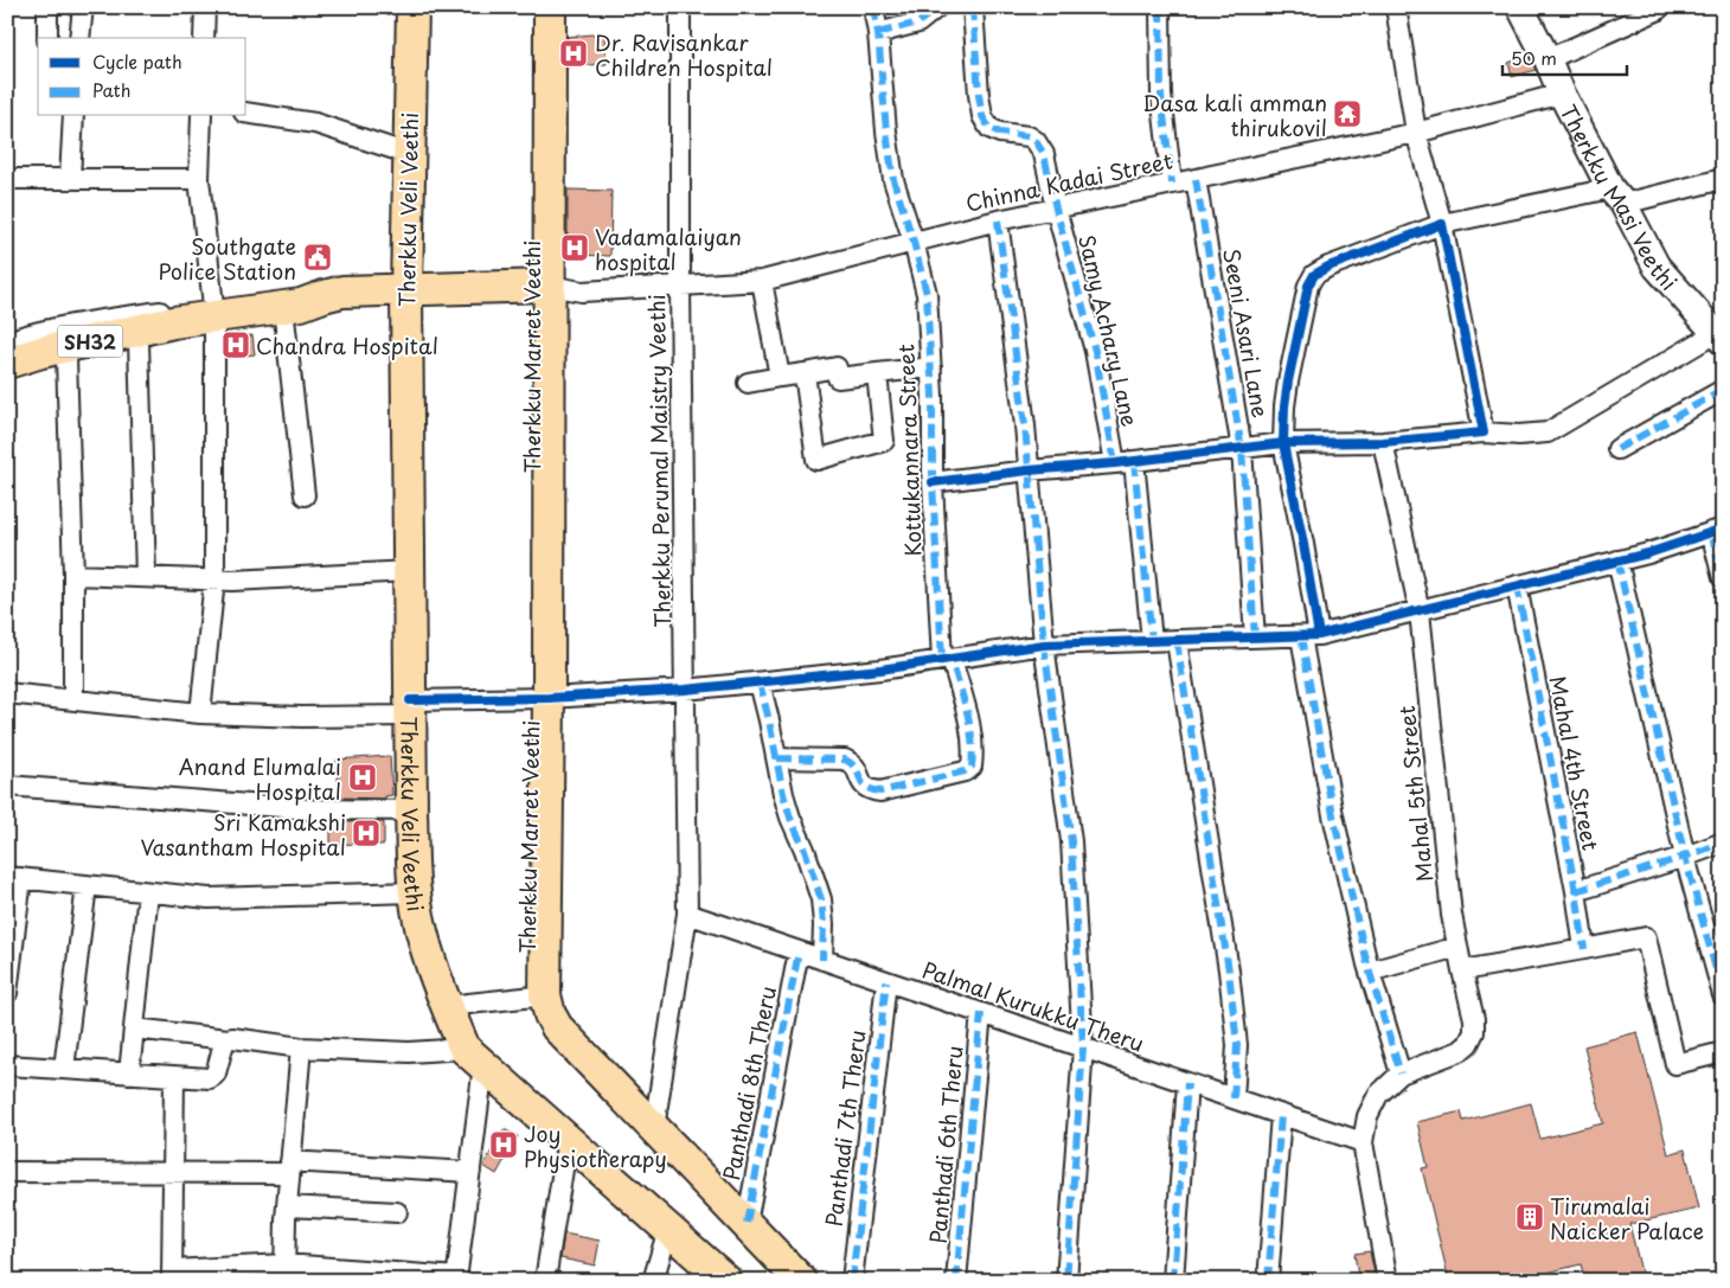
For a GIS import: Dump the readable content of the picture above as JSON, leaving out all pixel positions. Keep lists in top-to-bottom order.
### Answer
{
  "streets": {
    "main road": [
      "Therkku Masi Veethi",
      "Therkku Veli Veethi",
      "SH32",
      "Therkku Marret Veethi"
    ],
    "street": [
      "Chinna Kadai Street",
      "Samy Achary Lane",
      "Seeni Asari Lane",
      "Kottukannara Street",
      "Therkku Perumal Maistry Veethi",
      "Mahal 4th Street",
      "Mahal 5th Street",
      "Palmal Kurukku Theru",
      "Panthadi 8th Theru",
      "Panthadi 7th Theru",
      "Panthadi 6th Theru"
    ]
  },
  "crossings": [
    ["Chinna Kadai Street", "Therkku Masi Veethi"],
    ["Chinna Kadai Street", "Samy Achary Lane"],
    ["Chinna Kadai Street", "Seeni Asari Lane"],
    ["Chinna Kadai Street", "Therkku Marret Veethi"],
    ["Chinna Kadai Street", "Kottukannara Street"],
    ["Chinna Kadai Street", "Therkku Perumal Maistry Veethi"],
    ["Therkku Veli Veethi", "SH32"],
    ["Therkku Marret Veethi", "Therkku Perumal Maistry Veethi"],
    ["Therkku Marret Veethi", "Panthadi 8th Theru"],
    ["Therkku Perumal Maistry Veethi", "Palmal Kurukku Theru"],
    ["Palmal Kurukku Theru", "Panthadi 8th Theru"],
    ["Palmal Kurukku Theru", "Panthadi 7th Theru"],
    ["Palmal Kurukku Theru", "Panthadi 6th Theru"]
  ],
  "places": {
    "hospital": [
      "Dr. Ravisankar Children Hospital",
      "Vadamalaiyan hospital",
      "Chandra Hospital",
      "Anand Elumalai Hospital",
      "Sri Kamakshi Vasantham Hospital",
      "Joy Physiotherapy"
    ],
    "temple": ["Dasa kali amman thirukovil"],
    "public building": ["Southgate Police Station"],
    "building": ["Tirumalai Naicker Palace"]
  },
  "legend": ["Cycle path", "Path"],
  "scale_bar": "50 m"
}
